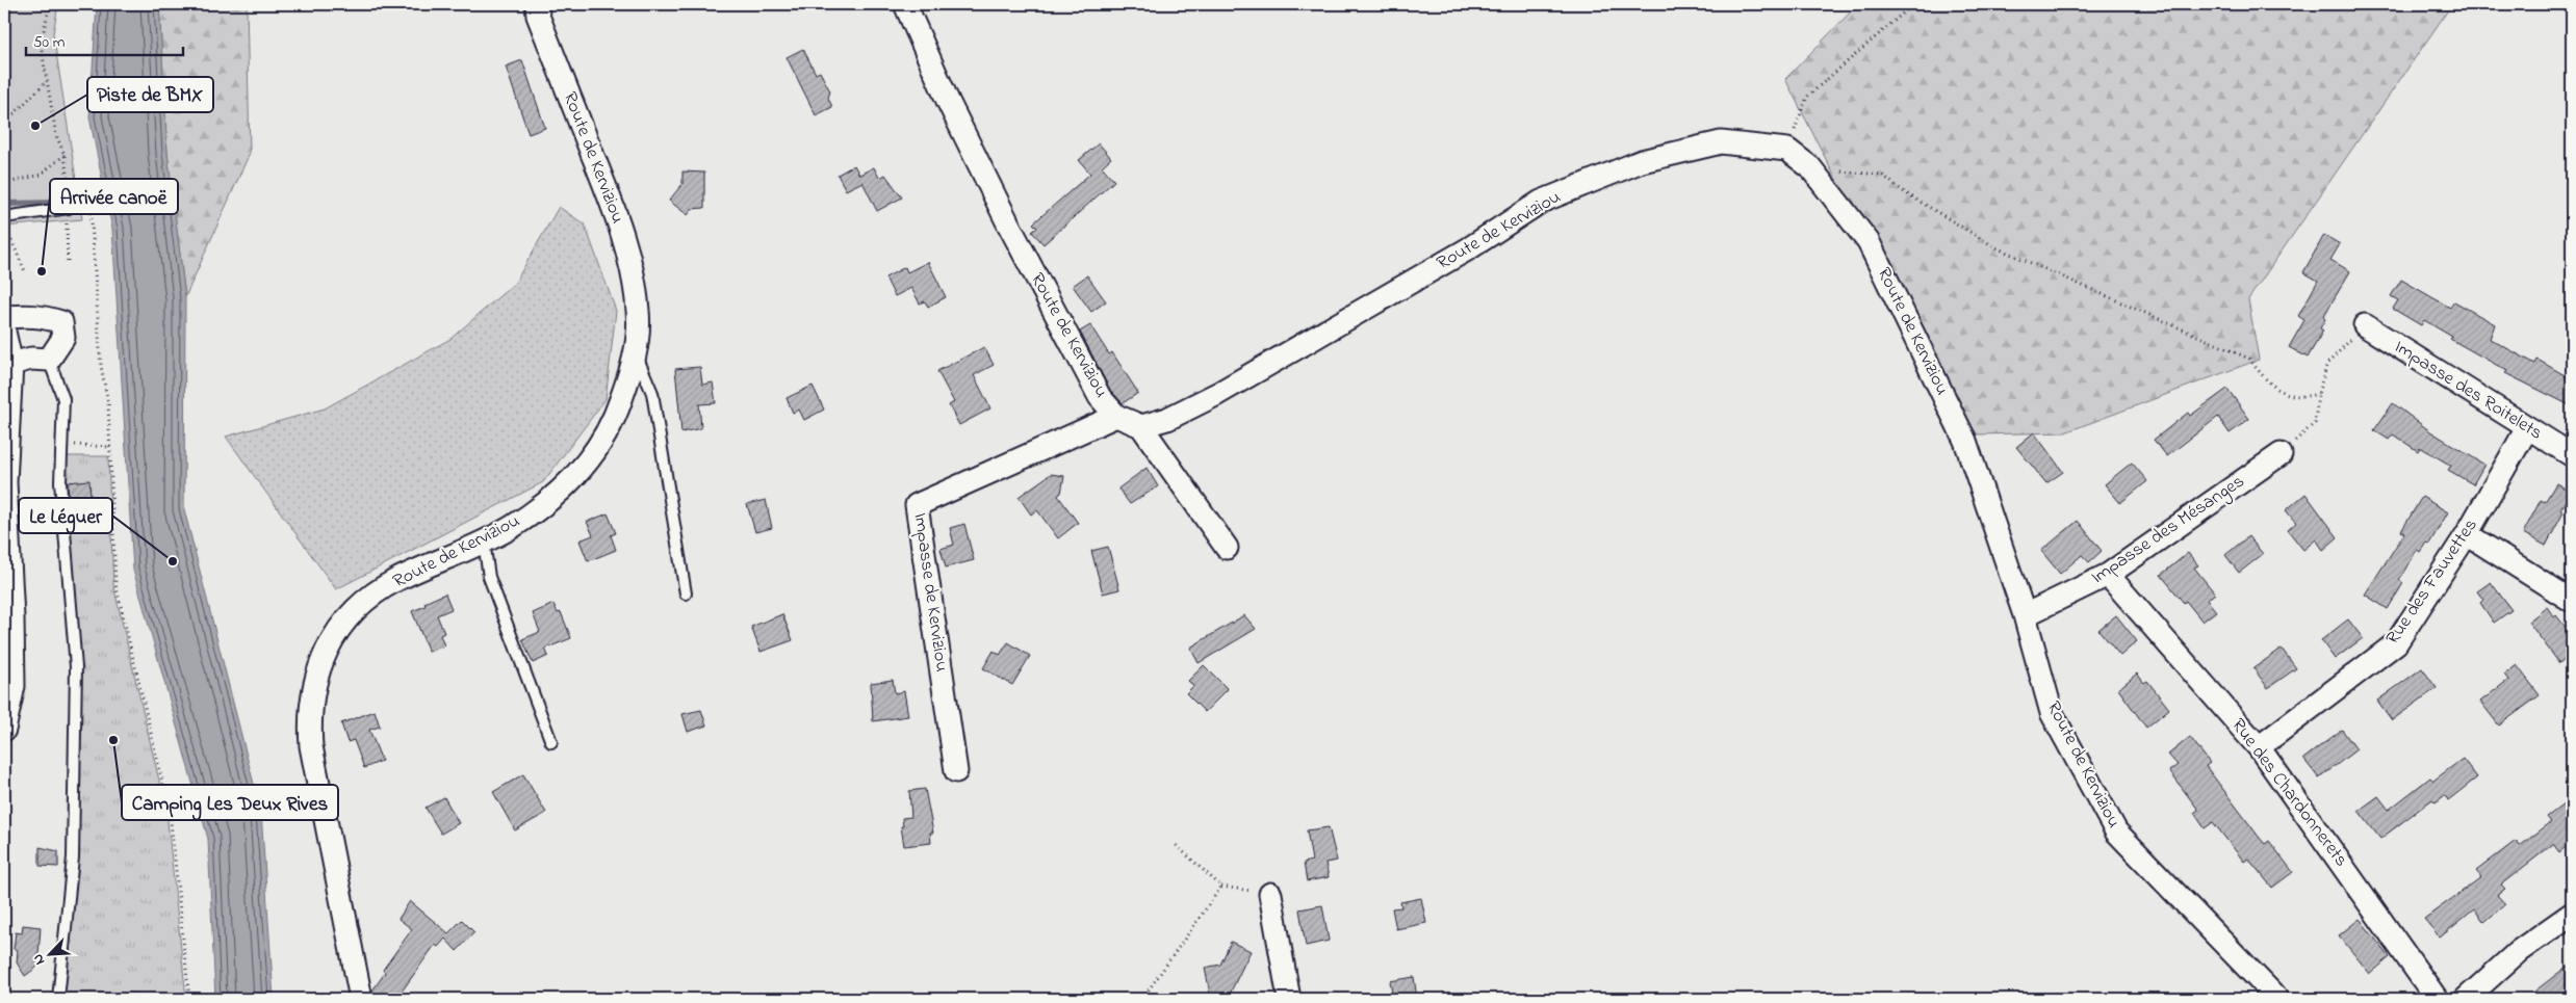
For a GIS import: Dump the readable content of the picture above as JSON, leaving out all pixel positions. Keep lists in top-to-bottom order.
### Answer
{
  "streets": {
    "street": [
      "Route de Kerviziou",
      "Impasse des Roitelets",
      "Impasse des Mésanges",
      "Rue des Fauvettes",
      "Impasse de Kerviziou",
      "Rue des Chardonnerets"
    ]
  },
  "crossings": [
    ["Route de Kerviziou", "Impasse des Mésanges"],
    ["Route de Kerviziou", "Impasse de Kerviziou"],
    ["Impasse des Roitelets", "Rue des Fauvettes"],
    ["Impasse des Mésanges", "Rue des Chardonnerets"],
    ["Rue des Fauvettes", "Rue des Chardonnerets"]
  ],
  "places": [
    "Piste de BMX",
    "Arrivée canoë",
    "Le Léguer",
    "Camping Les Deux Rives"
  ],
  "scale_bar": "50 m",
  "north": "bottom left"
}
